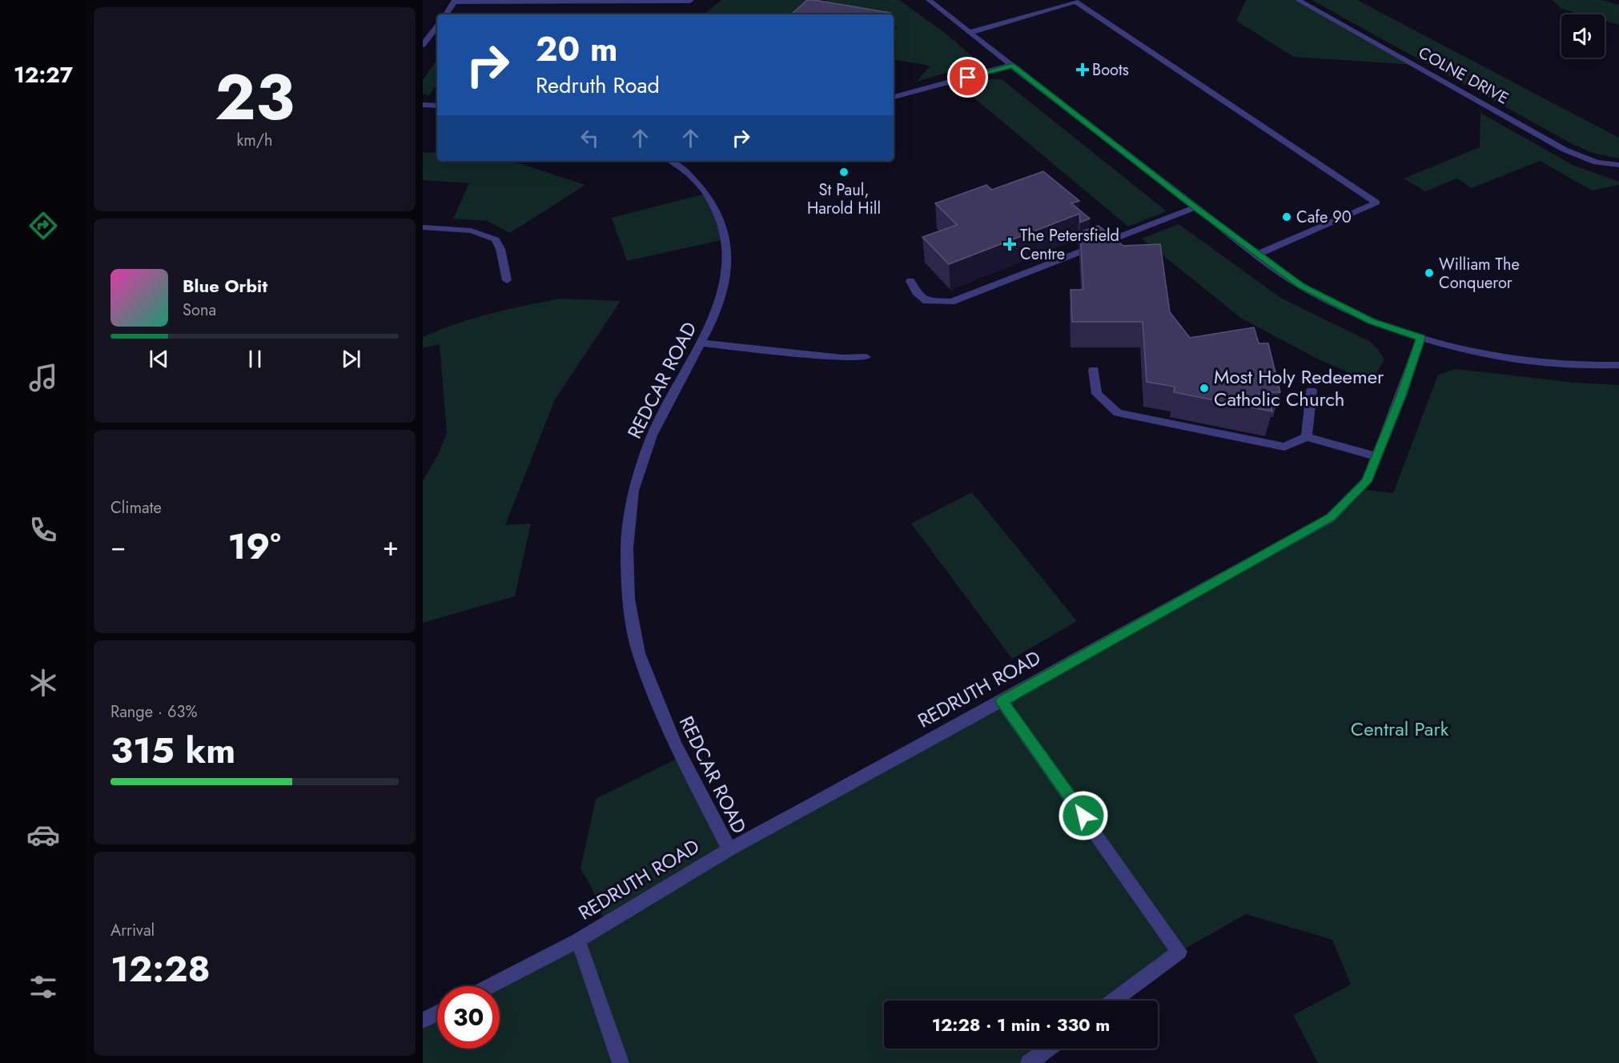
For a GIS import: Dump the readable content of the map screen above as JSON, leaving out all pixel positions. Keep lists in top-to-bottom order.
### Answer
{
  "streets": {
    "street": ["COLNE DRIVE", "REDCAR ROAD", "REDRUTH ROAD"]
  },
  "crossings": [
    ["REDCAR ROAD", "REDRUTH ROAD"]
  ],
  "parks": ["Central Park"],
  "places": {
    "health": ["Boots", "The Petersfield Centre"],
    "other": [
      "St Paul, Harold Hill",
      "Cafe 90",
      "William The Conqueror",
      "Most Holy Redeemer Catholic Church"
    ]
  },
  "page": {
    "tabs": "12:27",
    "tile": [
      ["23", "km/h"],
      "Climate",
      ["Range · 63%", "315 km"],
      ["Arrival", "12:28"]
    ],
    "turn": ["20 m", "Redruth Road"],
    "song": ["Blue Orbit", "Sona"],
    "heat": ["−", "19°", "+"],
    "limit": "30",
    "trip": "12:28 · 1 min · 330 m"
  }
}
